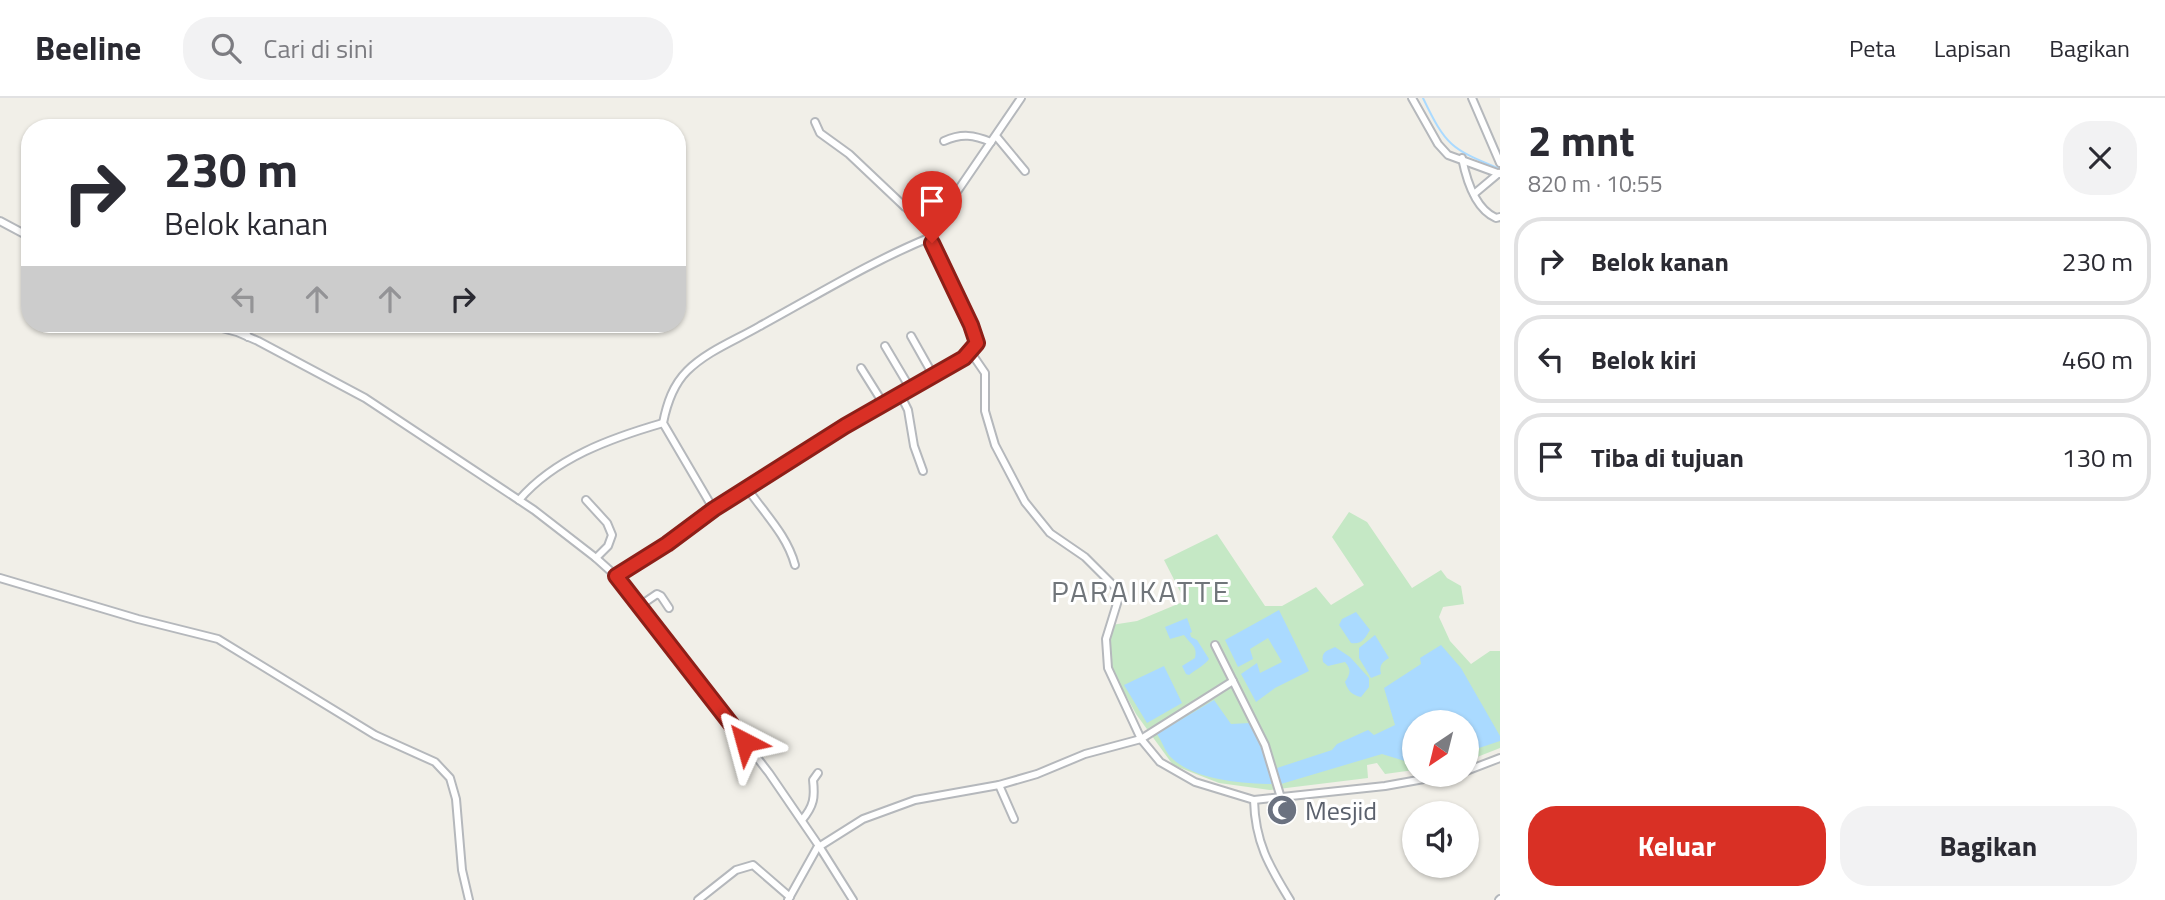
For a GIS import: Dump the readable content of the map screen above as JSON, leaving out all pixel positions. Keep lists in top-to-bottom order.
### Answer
{
  "districts": ["PARAIKATTE"],
  "places": {
    "mosque": ["Mesjid"]
  },
  "north": "bottom left",
  "page": {
    "header": "Beeline",
    "search": "Cari di sini",
    "nav": ["Peta", "Lapisan", "Bagikan"],
    "heading": ["2 mnt", "820 m · 10:55"],
    "turn": ["230 m", "Belok kanan"],
    "list": [
      {
        "name": "Belok kanan",
        "value": "230 m"
      },
      {
        "name": "Belok kiri",
        "value": "460 m"
      },
      {
        "name": "Tiba di tujuan",
        "value": "130 m"
      }
    ],
    "buttons": ["Keluar", "Bagikan"]
  }
}
